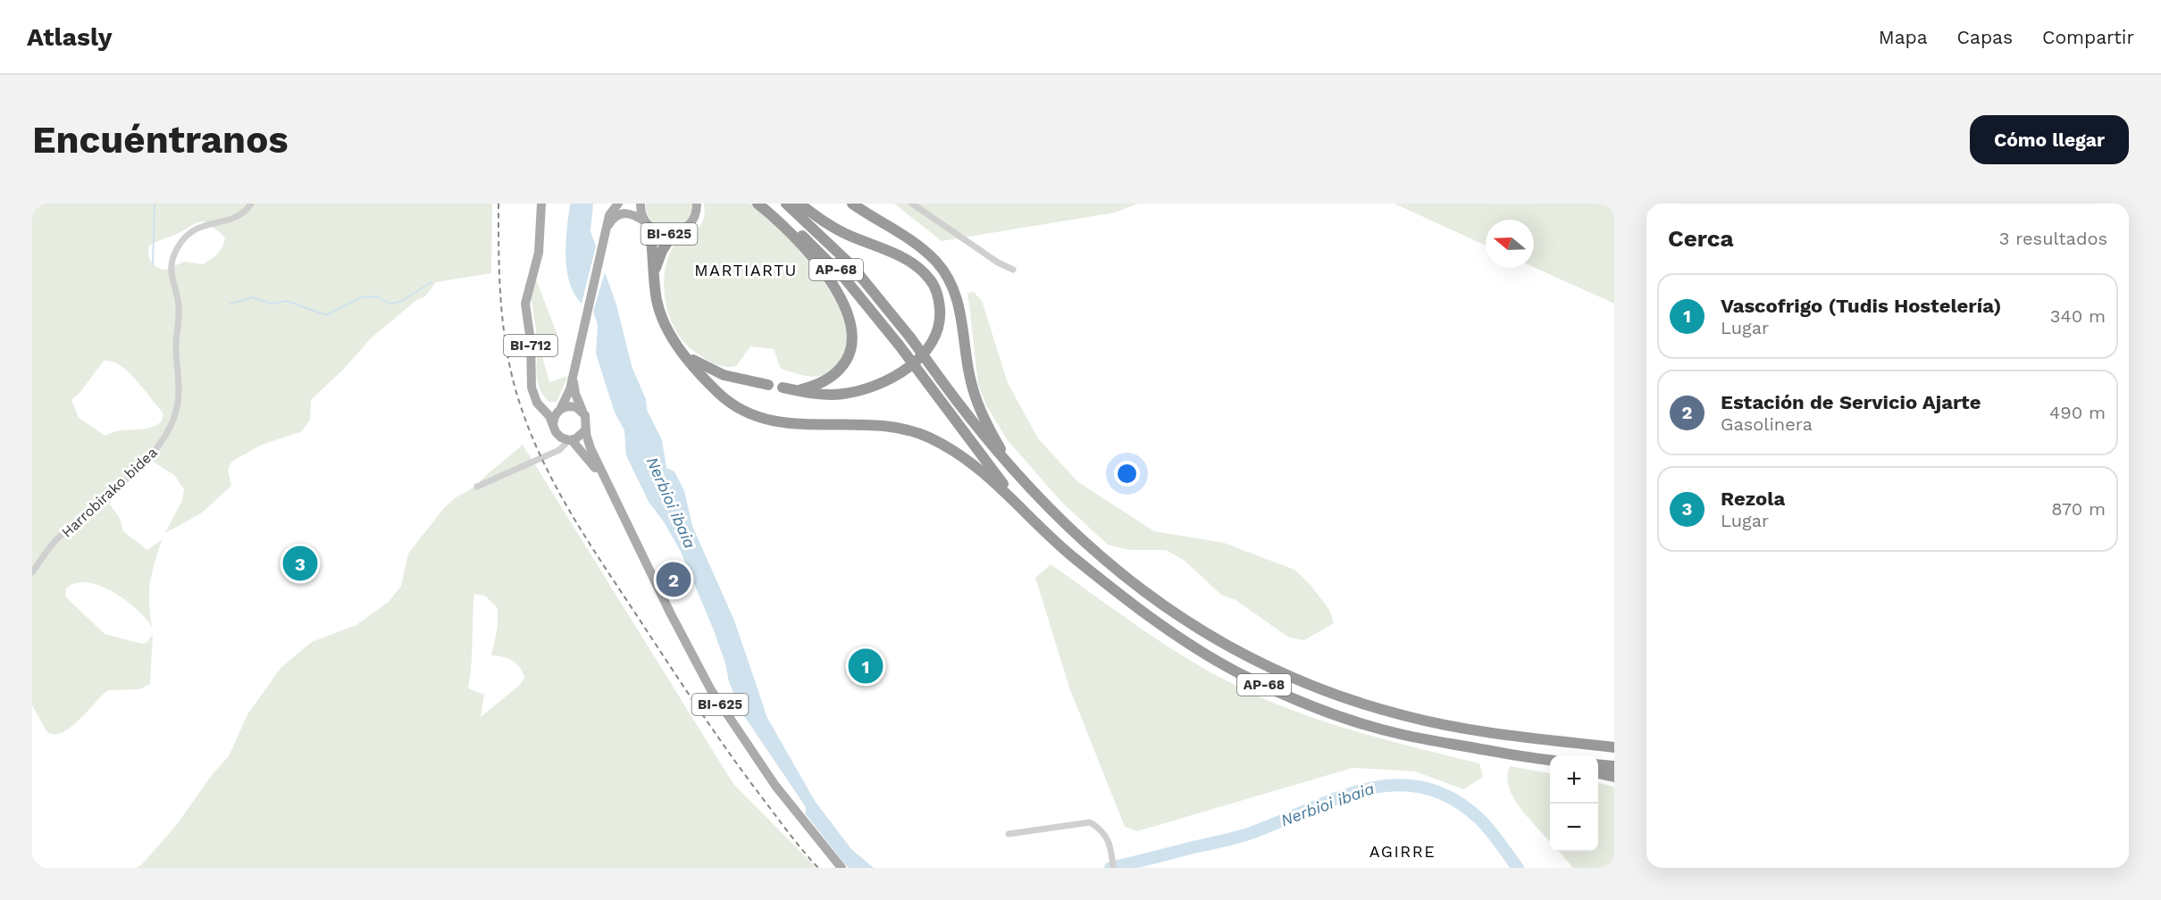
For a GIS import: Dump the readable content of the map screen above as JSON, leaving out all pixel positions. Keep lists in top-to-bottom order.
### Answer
{
  "streets": {
    "highway": ["AP-68"],
    "main road": ["BI-625", "BI-712"],
    "street": ["Harrobirako bidea"]
  },
  "districts": ["MARTIARTU", "AGIRRE"],
  "water": ["Nerbioi ibaia"],
  "north": "left",
  "page": {
    "header": "Atlasly",
    "nav": ["Mapa", "Capas", "Compartir"],
    "buttons": "Cómo llegar",
    "title": "Encuéntranos",
    "heading": ["Cerca", "3 resultados"],
    "list": [
      {
        "mark": "1",
        "name": "Vascofrigo (Tudis Hostelería)",
        "note": "Lugar",
        "value": "340 m"
      },
      {
        "mark": "2",
        "name": "Estación de Servicio Ajarte",
        "note": "Gasolinera",
        "value": "490 m"
      },
      {
        "mark": "3",
        "name": "Rezola",
        "note": "Lugar",
        "value": "870 m"
      }
    ],
    "pins": ["3", "2", "1"],
    "map_buttons": ["+", "−"]
  }
}
